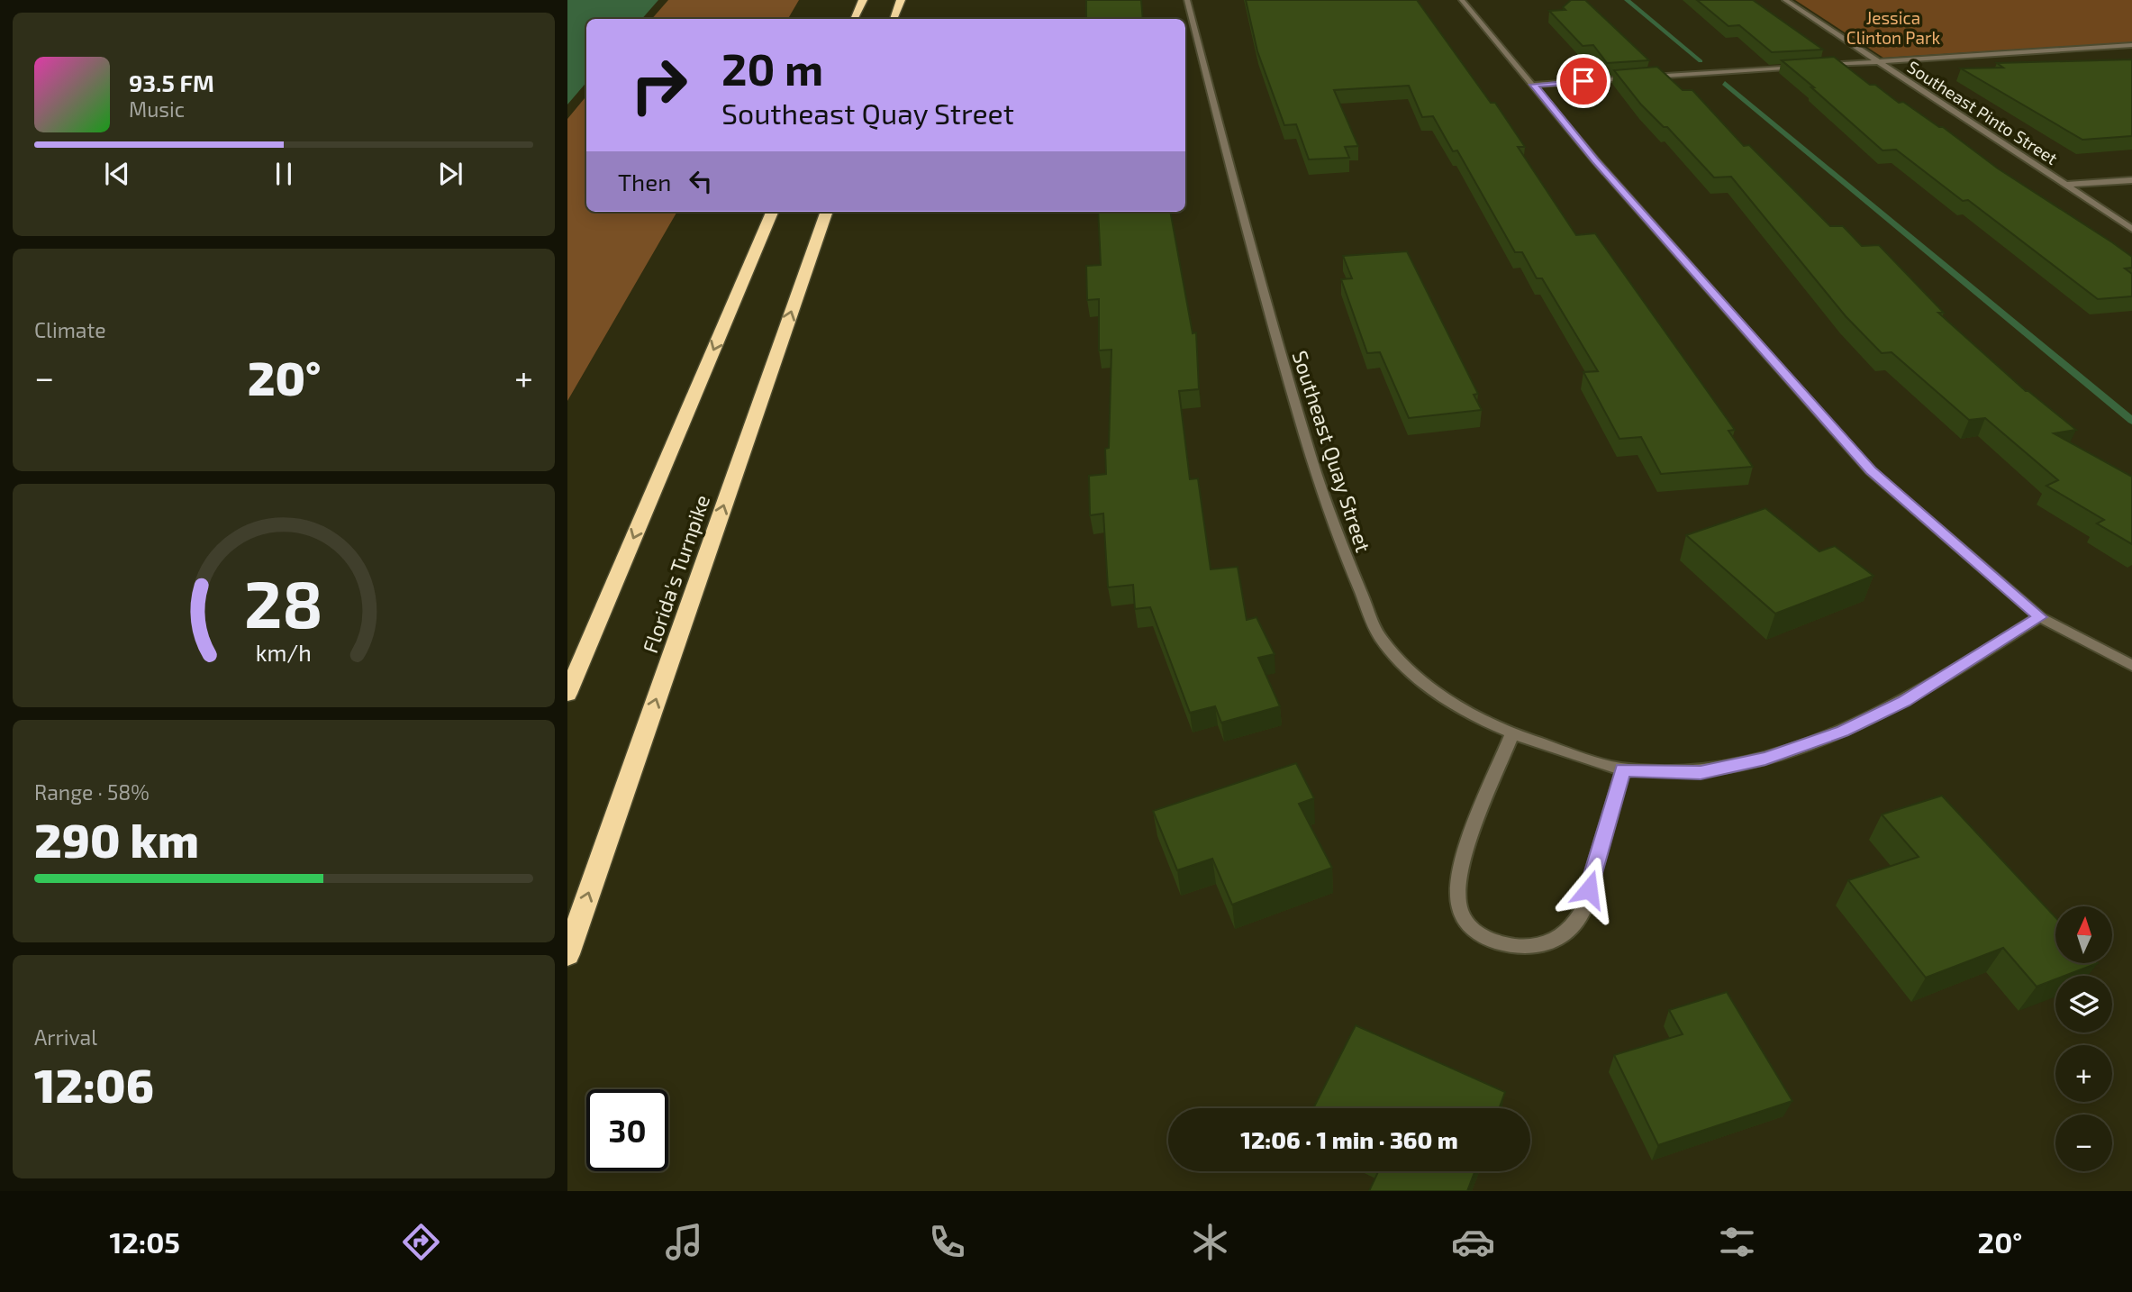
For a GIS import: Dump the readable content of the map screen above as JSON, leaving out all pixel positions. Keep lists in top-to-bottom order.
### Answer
{
  "streets": {
    "highway": ["Florida's Turnpike"],
    "street": ["Southeast Pinto Street", "Southeast Quay Street"]
  },
  "parks": ["Jessica Clinton Park"],
  "north": "top",
  "page": {
    "turn": ["20 m", "Southeast Quay Street"],
    "song": ["93.5 FM", "Music"],
    "then": "Then",
    "tile": [
      "Climate",
      ["Range · 58%", "290 km"],
      ["Arrival", "12:06"]
    ],
    "heat": ["−", "20°", "+"],
    "map_buttons": ["+", "−"],
    "limit": "30",
    "trip": "12:06 · 1 min · 360 m",
    "tabs": ["12:05", "20°"],
    "gauge": ["28", "km/h"]
  }
}
